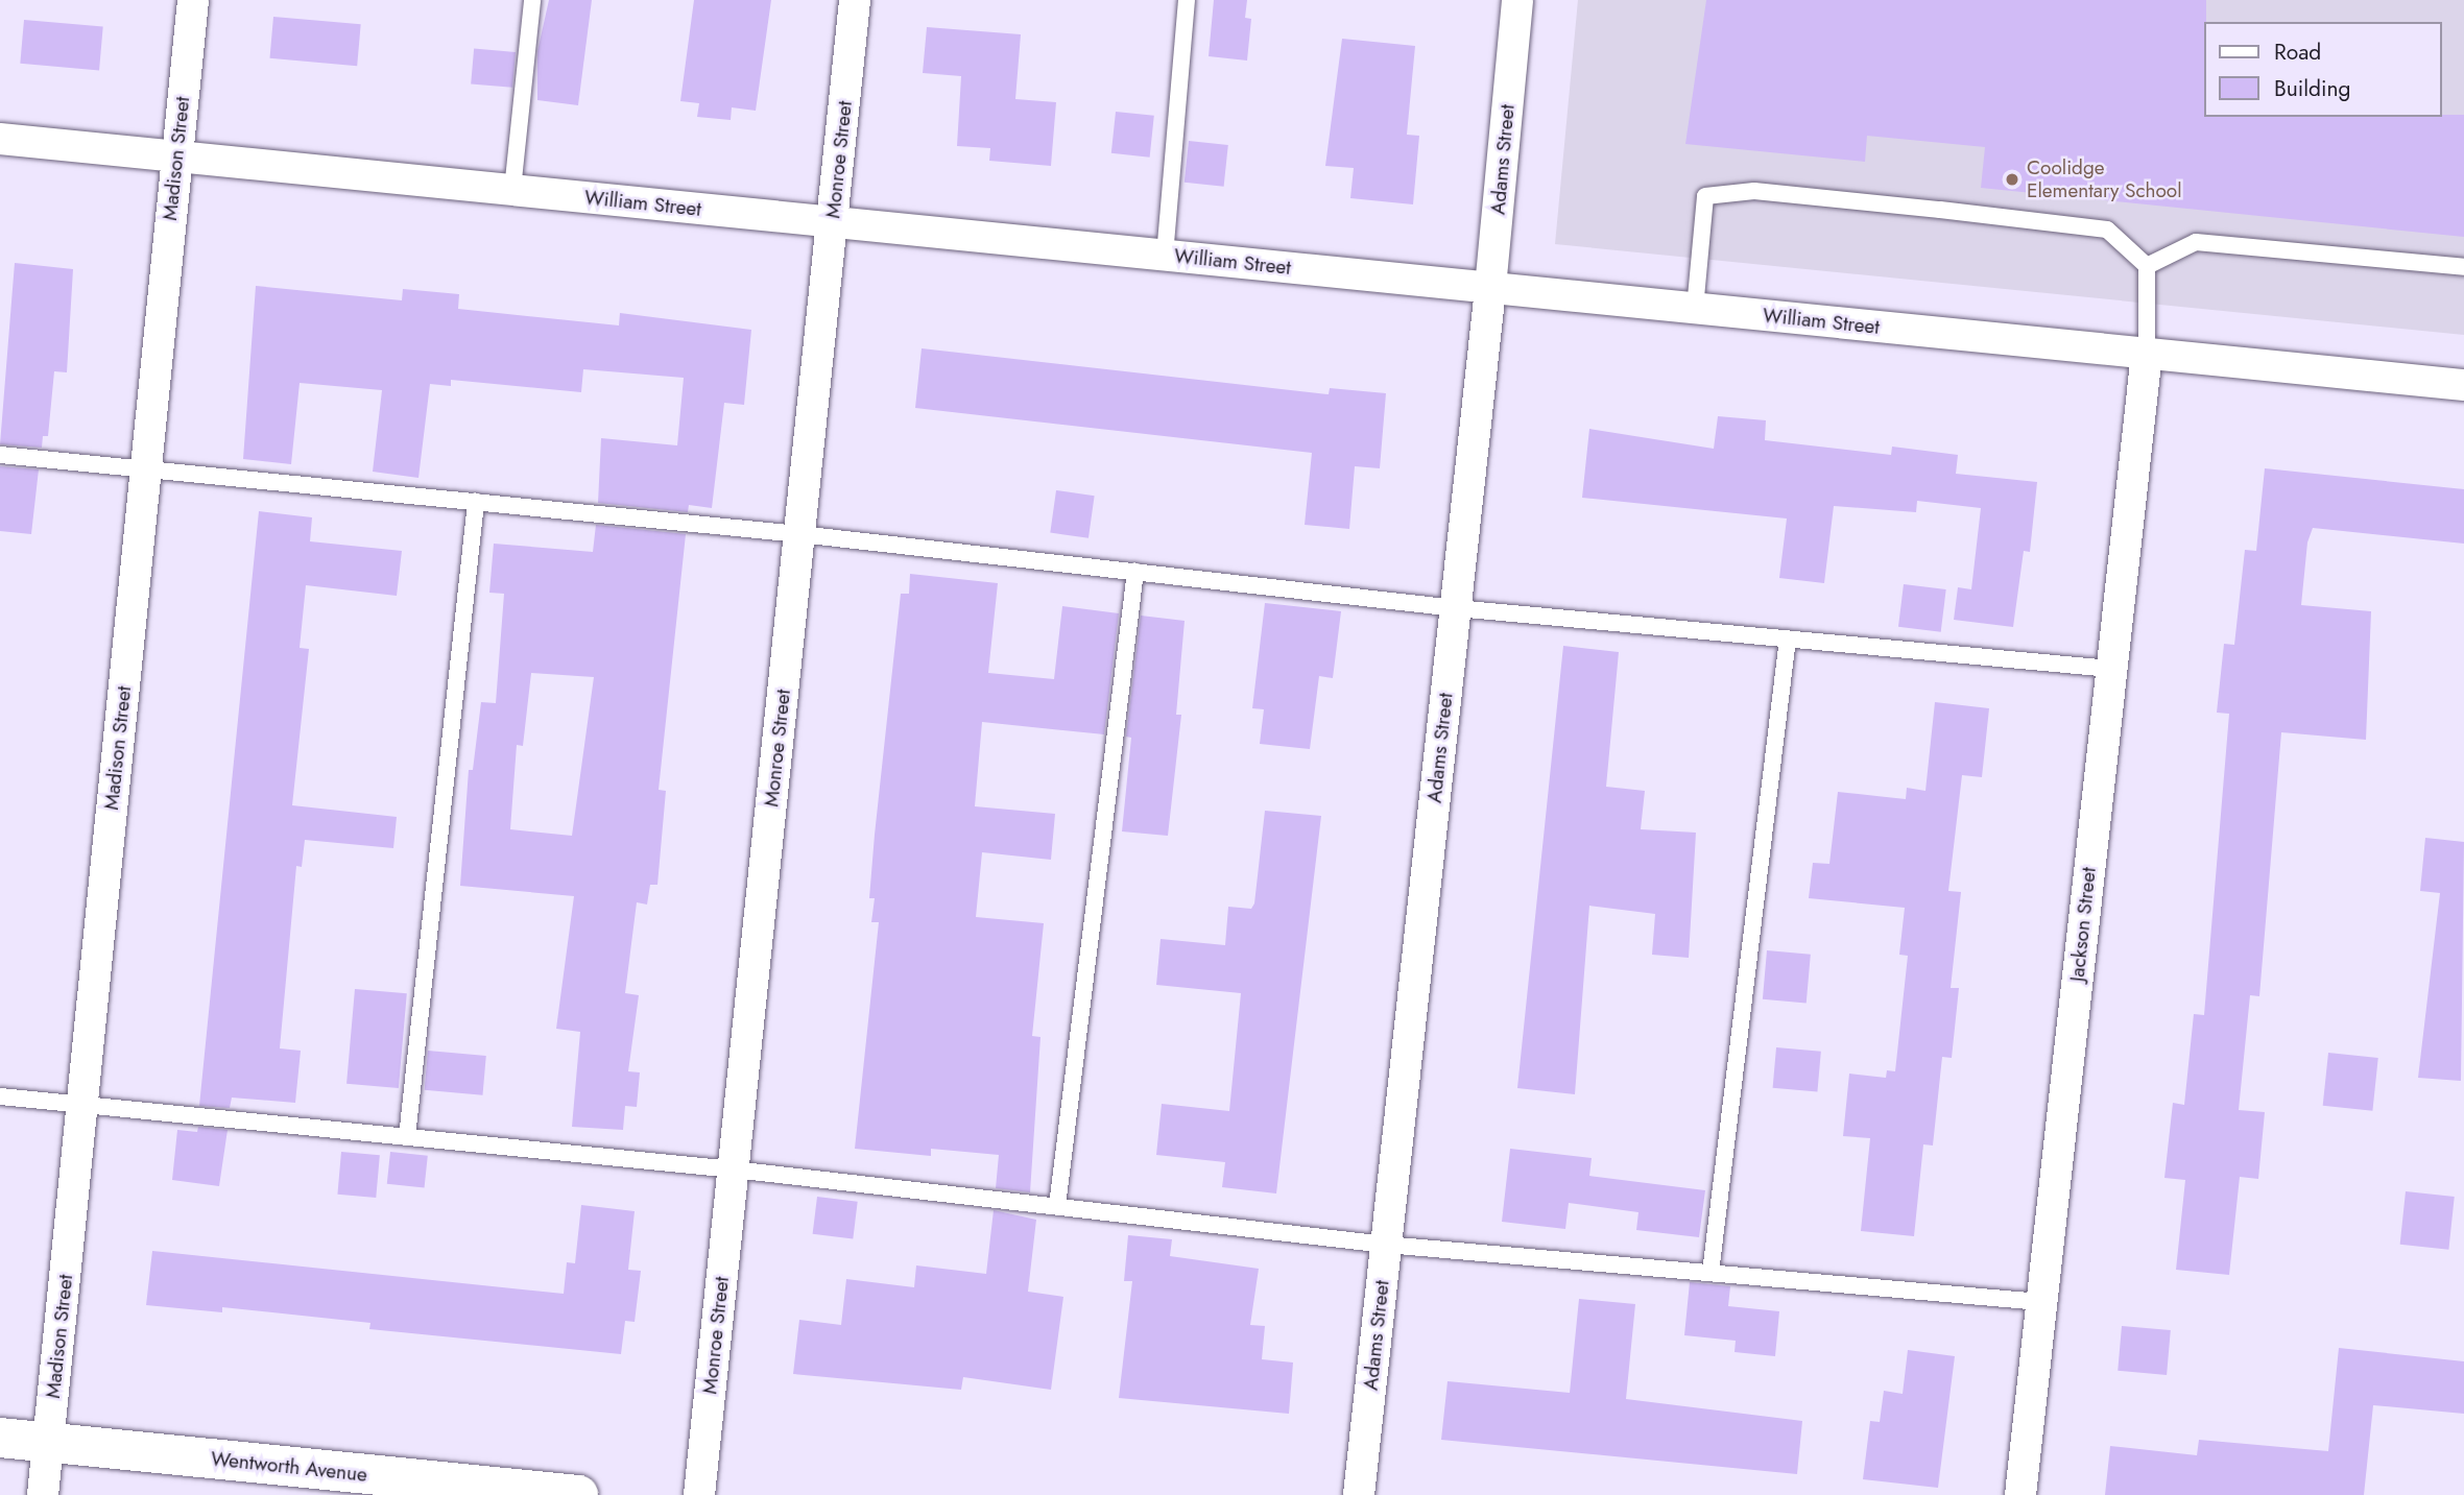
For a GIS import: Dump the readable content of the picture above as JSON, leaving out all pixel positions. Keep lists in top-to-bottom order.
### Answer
{
  "streets": {
    "street": [
      "Madison Street",
      "Monroe Street",
      "Adams Street",
      "William Street",
      "Jackson Street",
      "Wentworth Avenue"
    ]
  },
  "crossings": [
    ["Madison Street", "William Street"],
    ["Madison Street", "Wentworth Avenue"],
    ["Monroe Street", "William Street"],
    ["Adams Street", "William Street"],
    ["William Street", "Jackson Street"]
  ],
  "places": ["Coolidge Elementary School"],
  "legend": ["Road", "Building"]
}
